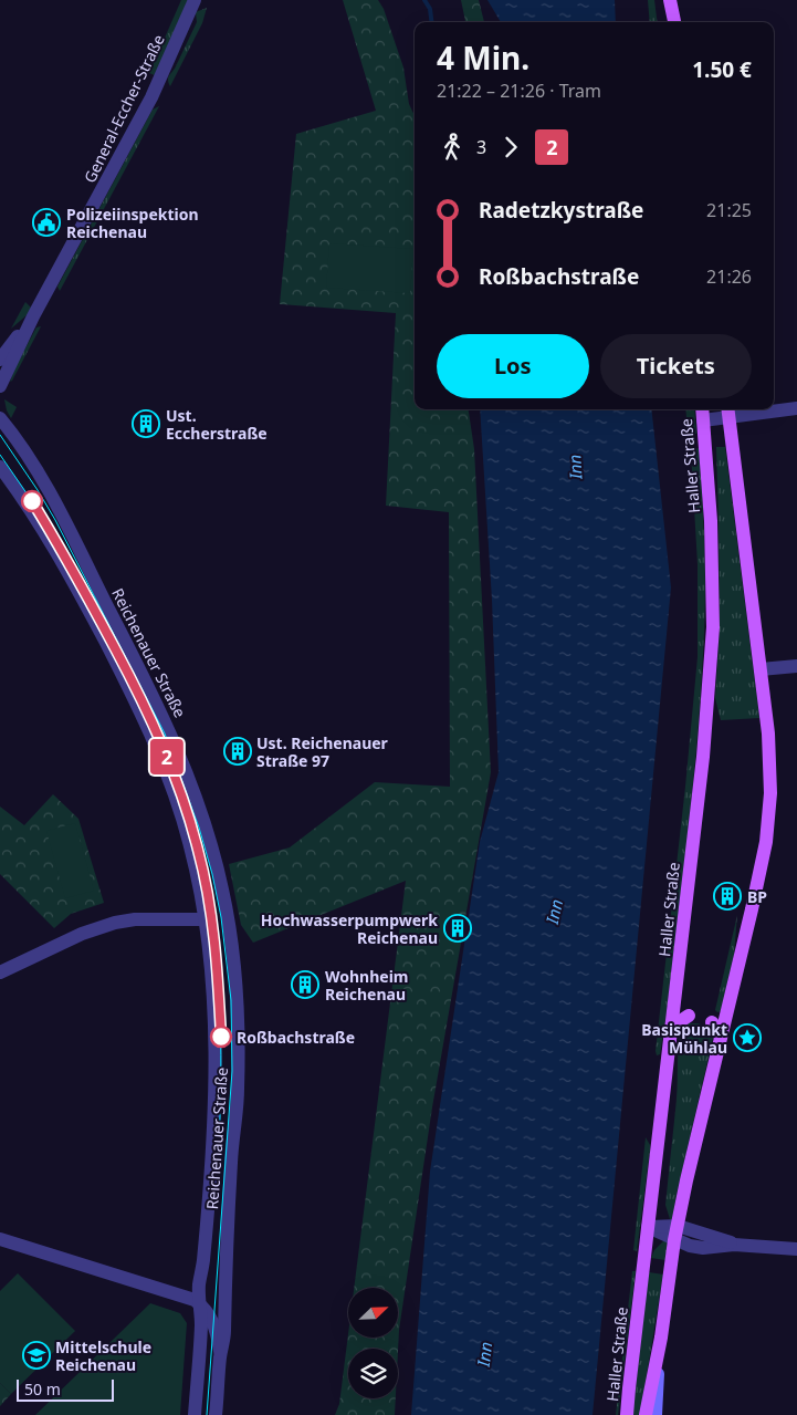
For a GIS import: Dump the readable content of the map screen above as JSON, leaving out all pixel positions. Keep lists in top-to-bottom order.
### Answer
{
  "streets": {
    "main road": ["Haller Straße"],
    "street": ["General-Eccher-Straße", "Reichenauer Straße"]
  },
  "water": ["Inn"],
  "places": {
    "public building": ["Polizeiinspektion Reichenau"],
    "building": [
      "Ust. Eccherstraße",
      "Ust. Reichenauer Straße 97",
      "BP",
      "Hochwasserpumpwerk Reichenau",
      "Wohnheim Reichenau"
    ],
    "other": ["Roßbachstraße"],
    "place": ["Basispunkt Mühlau"],
    "school or university": ["Mittelschule Reichenau"]
  },
  "lines": ["tram line 2"],
  "scale_bar": "50 m",
  "north": "top right",
  "page": {
    "on_map": "2",
    "heading": ["4 Min.", "21:22 – 21:26 · Tram", "1.50 €"],
    "legs": ["3", "2"],
    "list": [
      {
        "name": "Radetzkystraße",
        "value": "21:25"
      },
      {
        "name": "Roßbachstraße",
        "value": "21:26"
      }
    ],
    "buttons": ["Los", "Tickets"],
    "scale": "50 m"
  }
}
